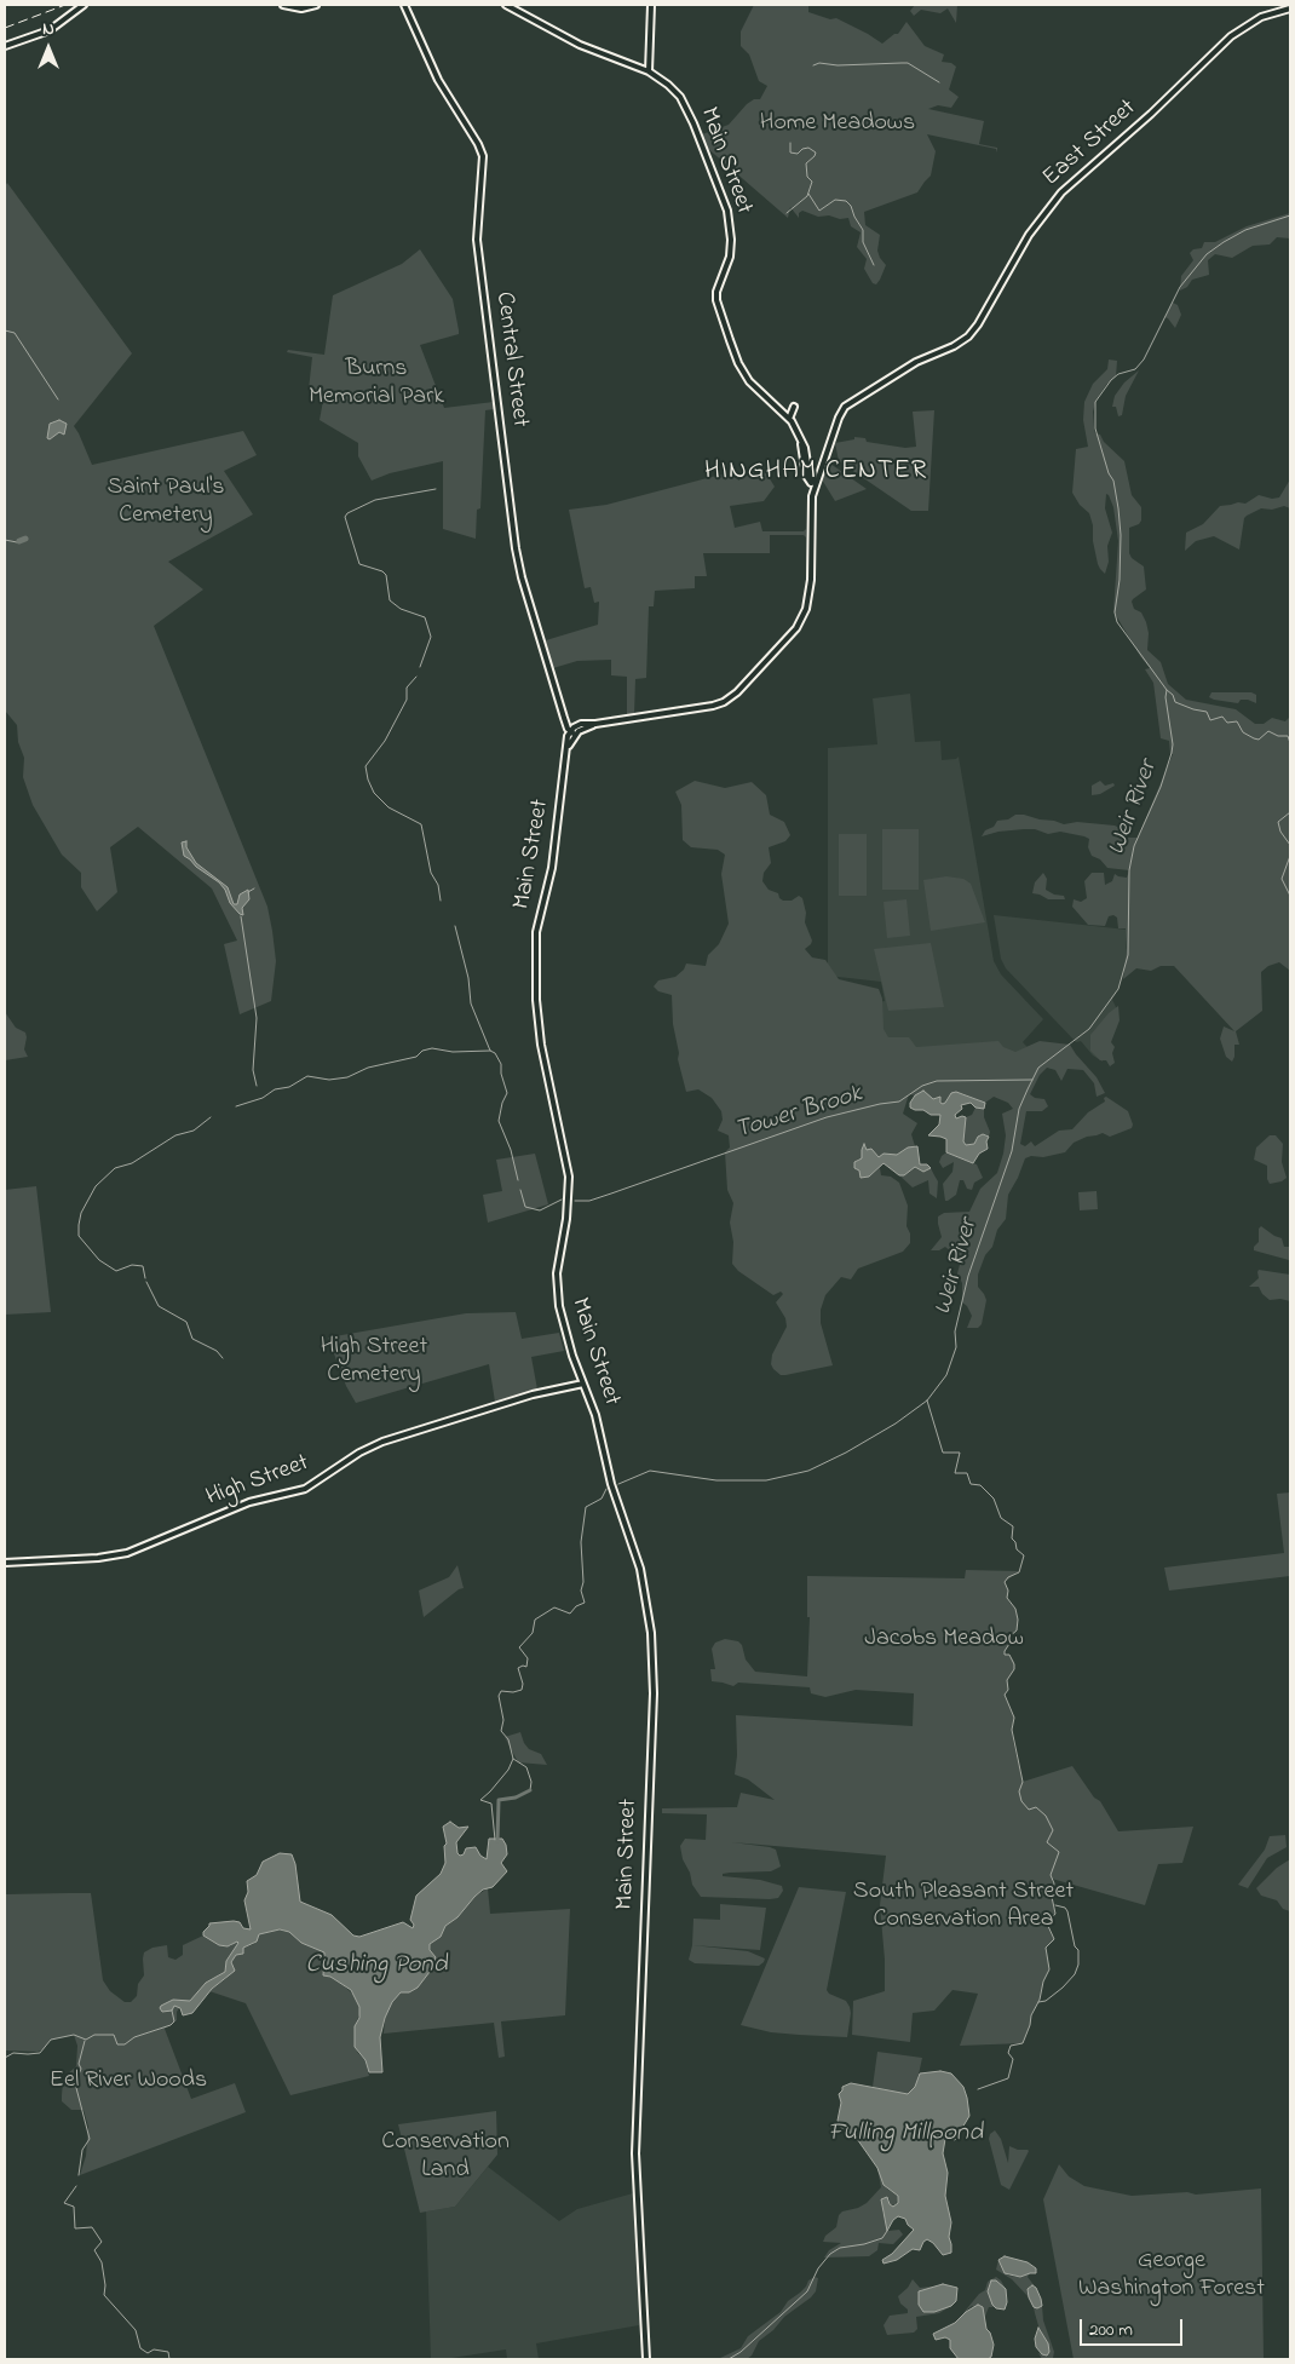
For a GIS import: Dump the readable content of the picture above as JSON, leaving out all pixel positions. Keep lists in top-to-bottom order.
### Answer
{
  "streets": {
    "main road": [
      "East Street",
      "Main Street",
      "Central Street",
      "High Street"
    ]
  },
  "crossings": [
    ["East Street", "Main Street"],
    ["Main Street", "Central Street"],
    ["Main Street", "High Street"]
  ],
  "districts": ["HINGHAM CENTER"],
  "water": [
    "Weir River",
    "Tower Brook",
    "Cushing Pond",
    "Fulling Millpond"
  ],
  "parks": [
    "Home Meadows",
    "Burns Memorial Park",
    "Saint Paul's Cemetery",
    "High Street Cemetery",
    "Jacobs Meadow",
    "South Pleasant Street Conservation Area",
    "Eel River Woods",
    "Conservation Land",
    "George Washington Forest"
  ],
  "scale_bar": "200 m",
  "north": "top"
}
